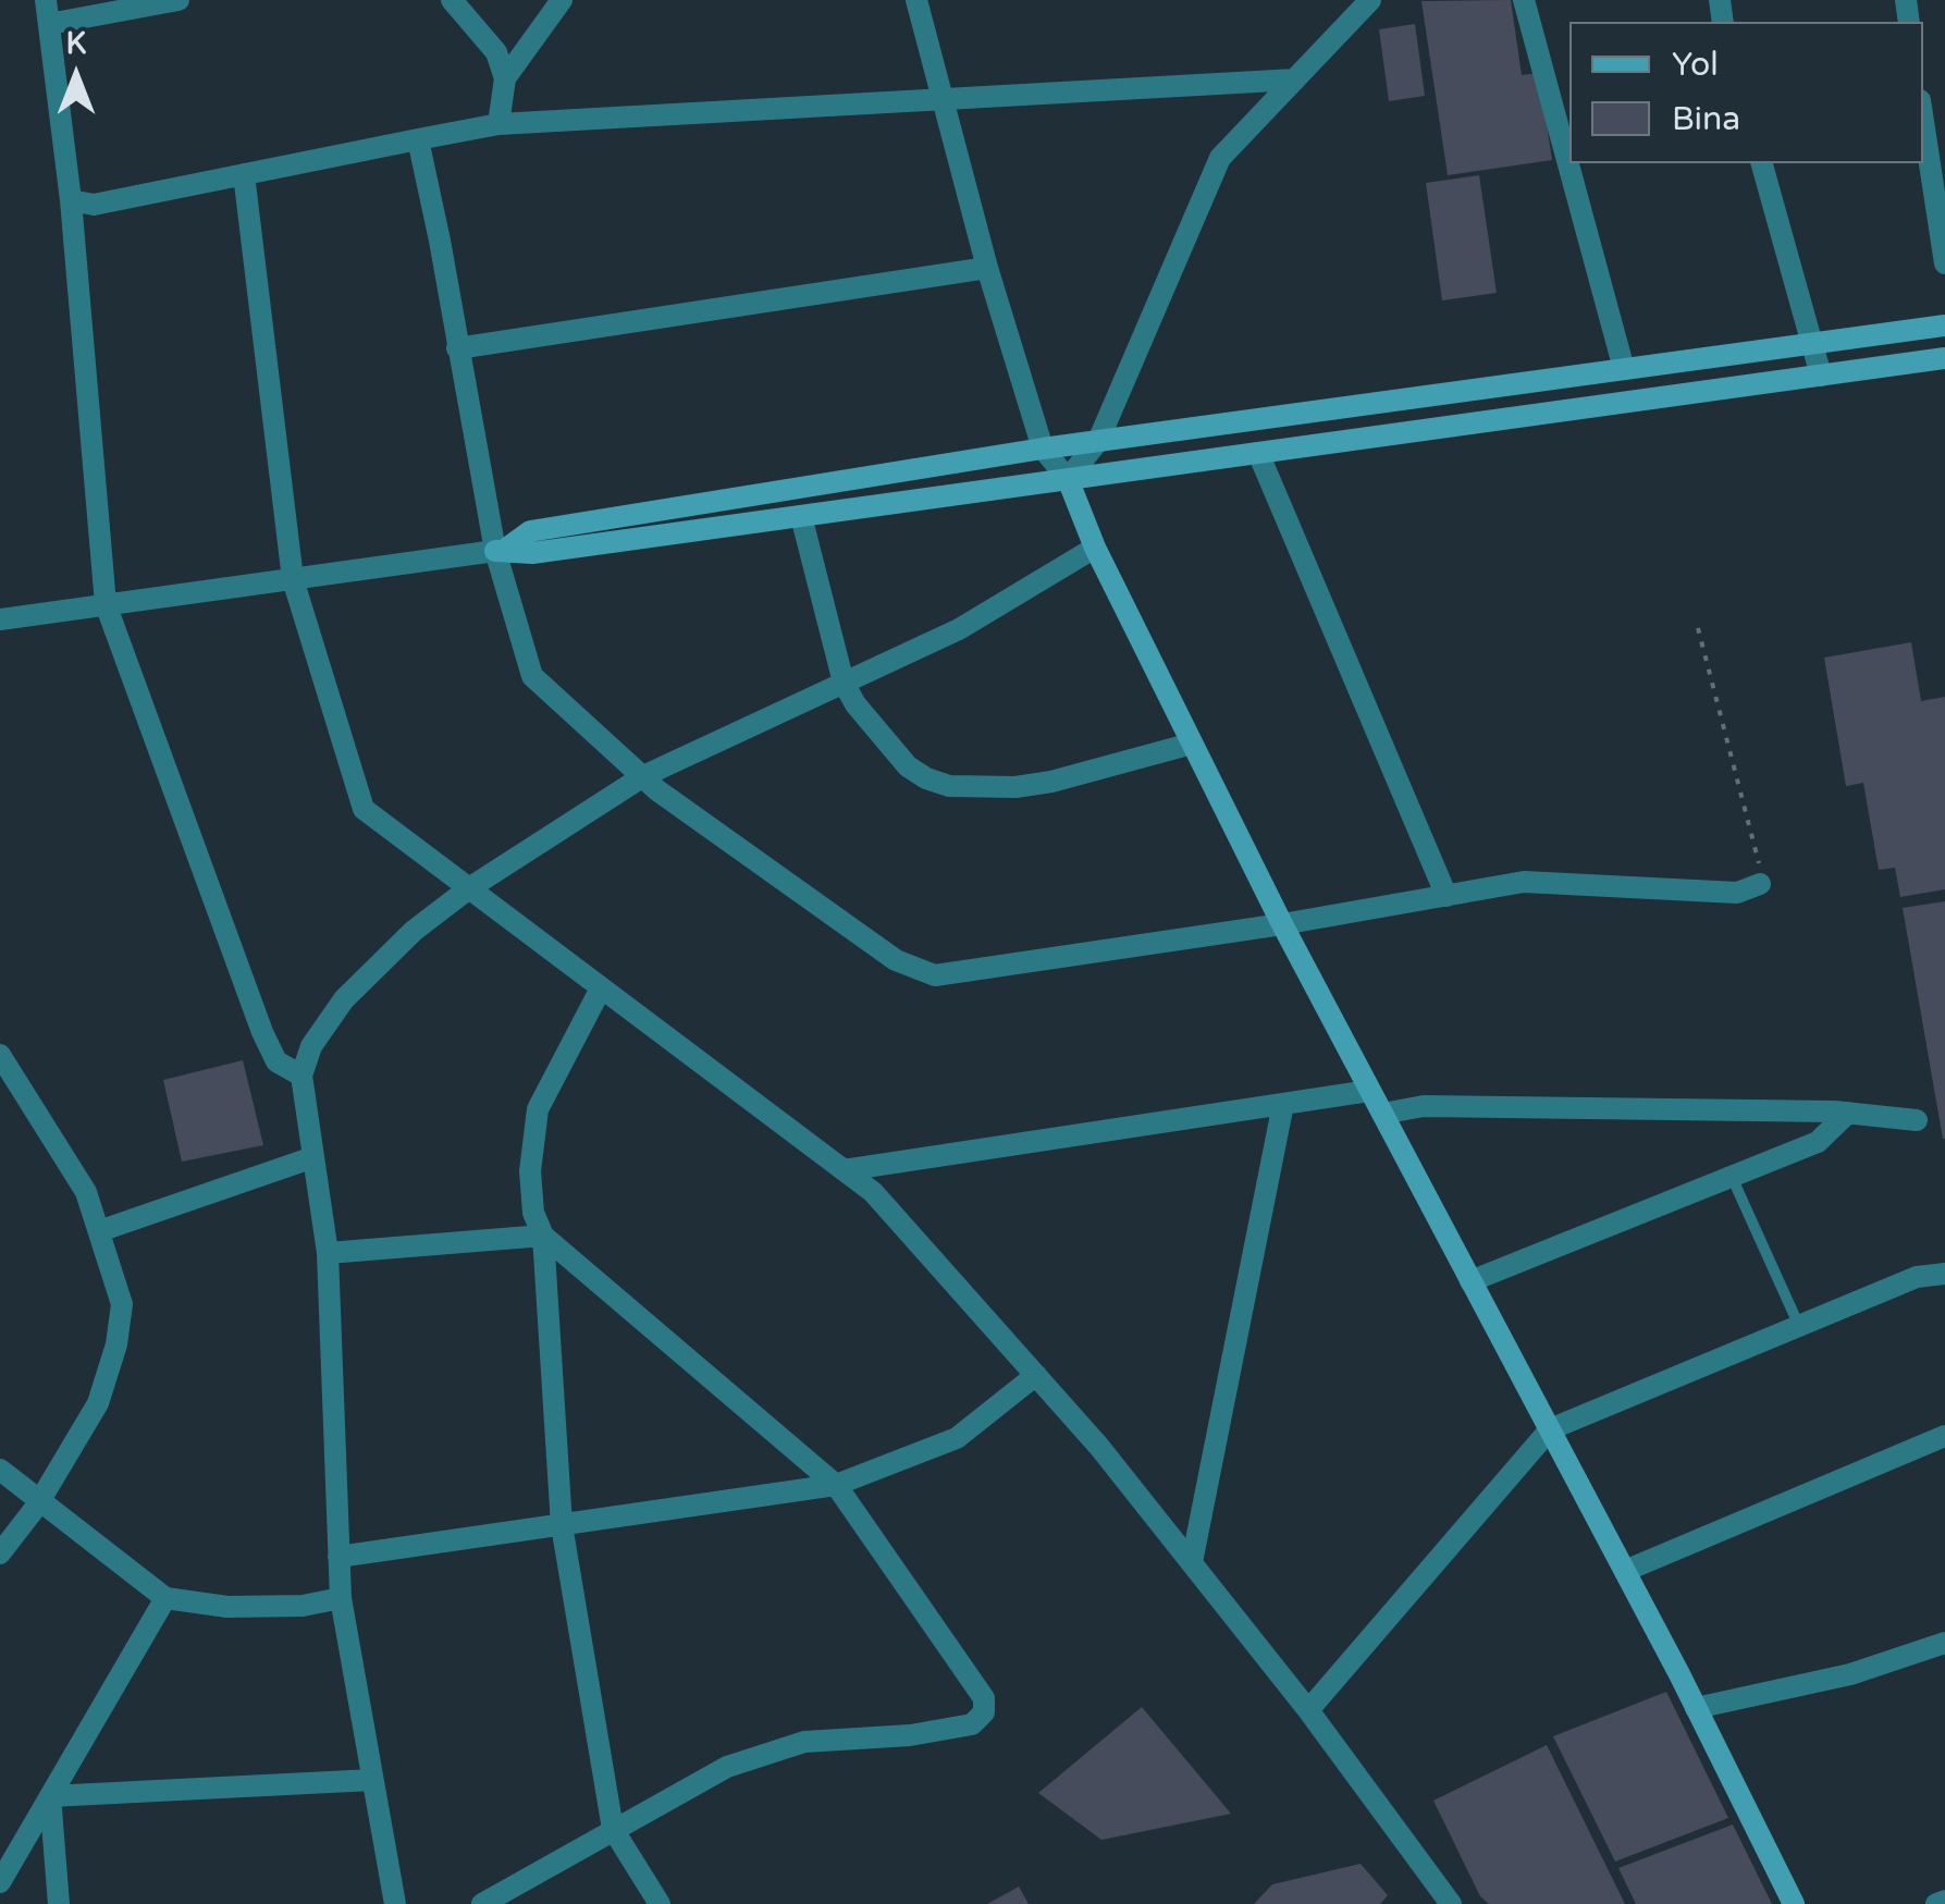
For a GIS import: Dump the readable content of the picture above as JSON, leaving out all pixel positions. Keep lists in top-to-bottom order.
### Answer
{
  "legend": ["Yol", "Bina"],
  "north": "top"
}
